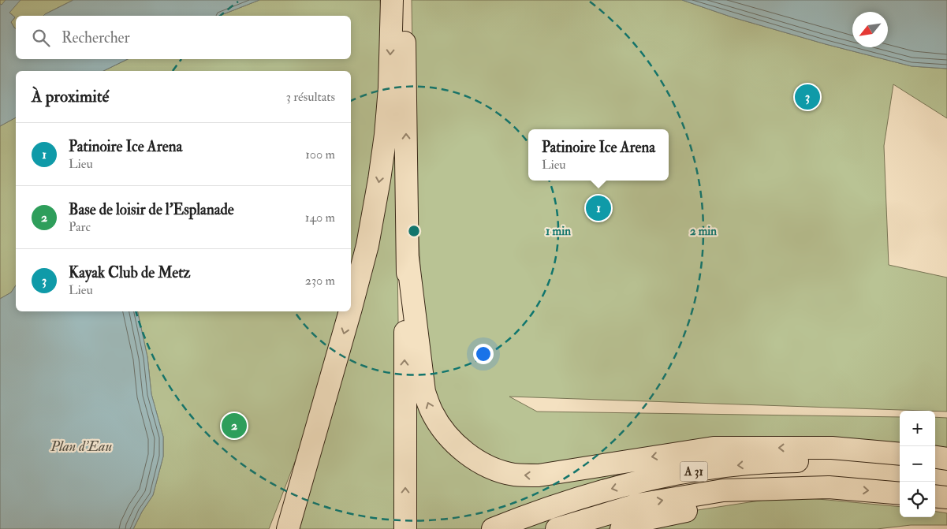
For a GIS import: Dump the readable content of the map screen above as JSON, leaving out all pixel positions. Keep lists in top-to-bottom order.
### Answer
{
  "streets": {
    "highway": ["A 31"]
  },
  "water": ["Plan d'Eau"],
  "north": "bottom left",
  "page": {
    "search": "Rechercher",
    "heading": ["À proximité", "3 résultats"],
    "pins": ["3", "1", "2"],
    "list": [
      {
        "mark": "1",
        "name": "Patinoire Ice Arena",
        "note": "Lieu",
        "value": "100 m"
      },
      {
        "mark": "2",
        "name": "Base de loisir de l'Esplanade",
        "note": "Parc",
        "value": "140 m"
      },
      {
        "mark": "3",
        "name": "Kayak Club de Metz",
        "note": "Lieu",
        "value": "230 m"
      }
    ],
    "popup": ["Patinoire Ice Arena", "Lieu"],
    "map_buttons": ["+", "−"]
  },
  "rings": ["1 min", "2 min"]
}
